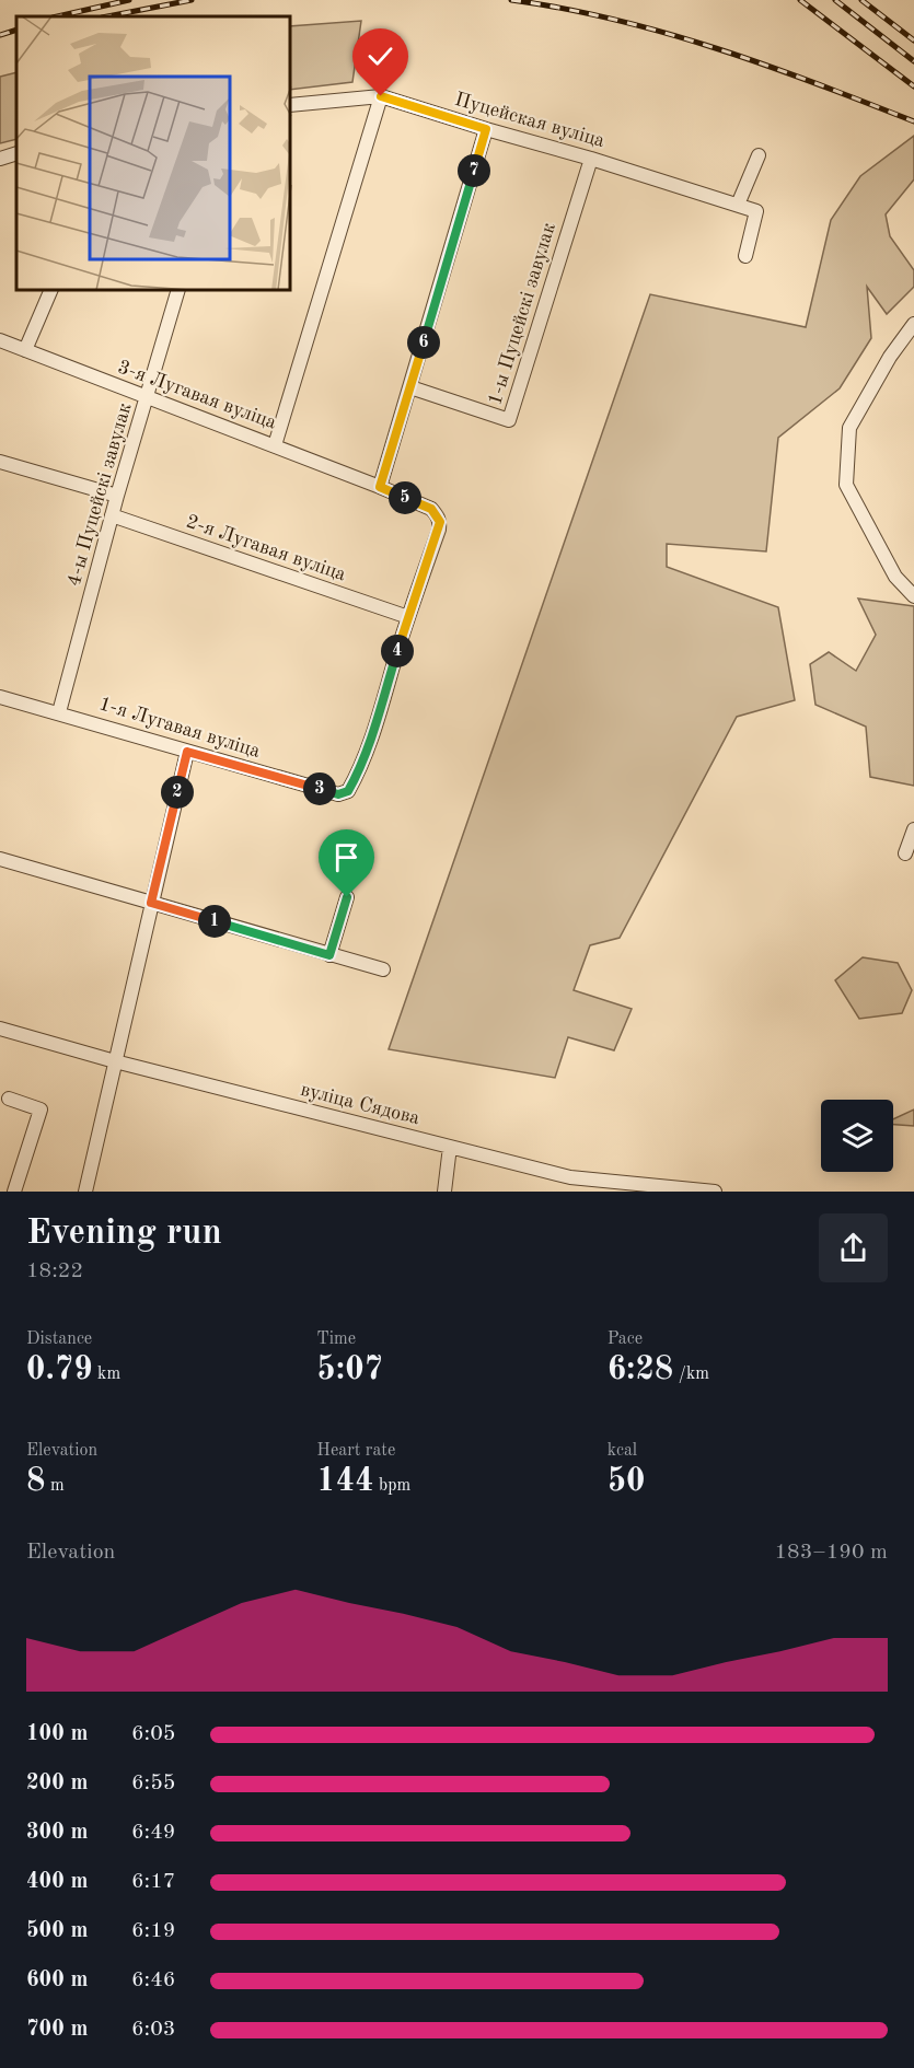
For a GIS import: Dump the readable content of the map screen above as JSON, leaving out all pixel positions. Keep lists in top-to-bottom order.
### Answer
{
  "streets": {
    "street": [
      "Пуцейская вуліца",
      "1-ы Пуцейскі завулак",
      "3-я Лугавая вуліца",
      "4-ы Пуцейскі завулак",
      "2-я Лугавая вуліца",
      "1-я Лугавая вуліца",
      "вуліца Сядова"
    ]
  },
  "crossings": [
    ["Пуцейская вуліца", "1-ы Пуцейскі завулак"],
    ["3-я Лугавая вуліца", "4-ы Пуцейскі завулак"],
    ["3-я Лугавая вуліца", "2-я Лугавая вуліца"],
    ["3-я Лугавая вуліца", "1-я Лугавая вуліца"],
    ["4-ы Пуцейскі завулак", "2-я Лугавая вуліца"],
    ["4-ы Пуцейскі завулак", "1-я Лугавая вуліца"],
    ["2-я Лугавая вуліца", "1-я Лугавая вуліца"]
  ],
  "page": {
    "pins": [
      "7",
      "6",
      "5",
      "4",
      "3",
      "2",
      "1"
    ],
    "heading": ["Evening run", "18:22"],
    "stats": [
      ["Distance", "0.79 km"],
      ["Time", "5:07"],
      ["Pace", "6:28 /km"],
      ["Elevation", "8 m"],
      ["Heart rate", "144 bpm"],
      ["kcal", "50"]
    ],
    "chart": ["Elevation", "183–190 m"],
    "list": [
      {
        "name": "100 m",
        "note": "6:05"
      },
      {
        "name": "200 m",
        "note": "6:55"
      },
      {
        "name": "300 m",
        "note": "6:49"
      },
      {
        "name": "400 m",
        "note": "6:17"
      },
      {
        "name": "500 m",
        "note": "6:19"
      },
      {
        "name": "600 m",
        "note": "6:46"
      },
      {
        "name": "700 m",
        "note": "6:03"
      }
    ]
  }
}
